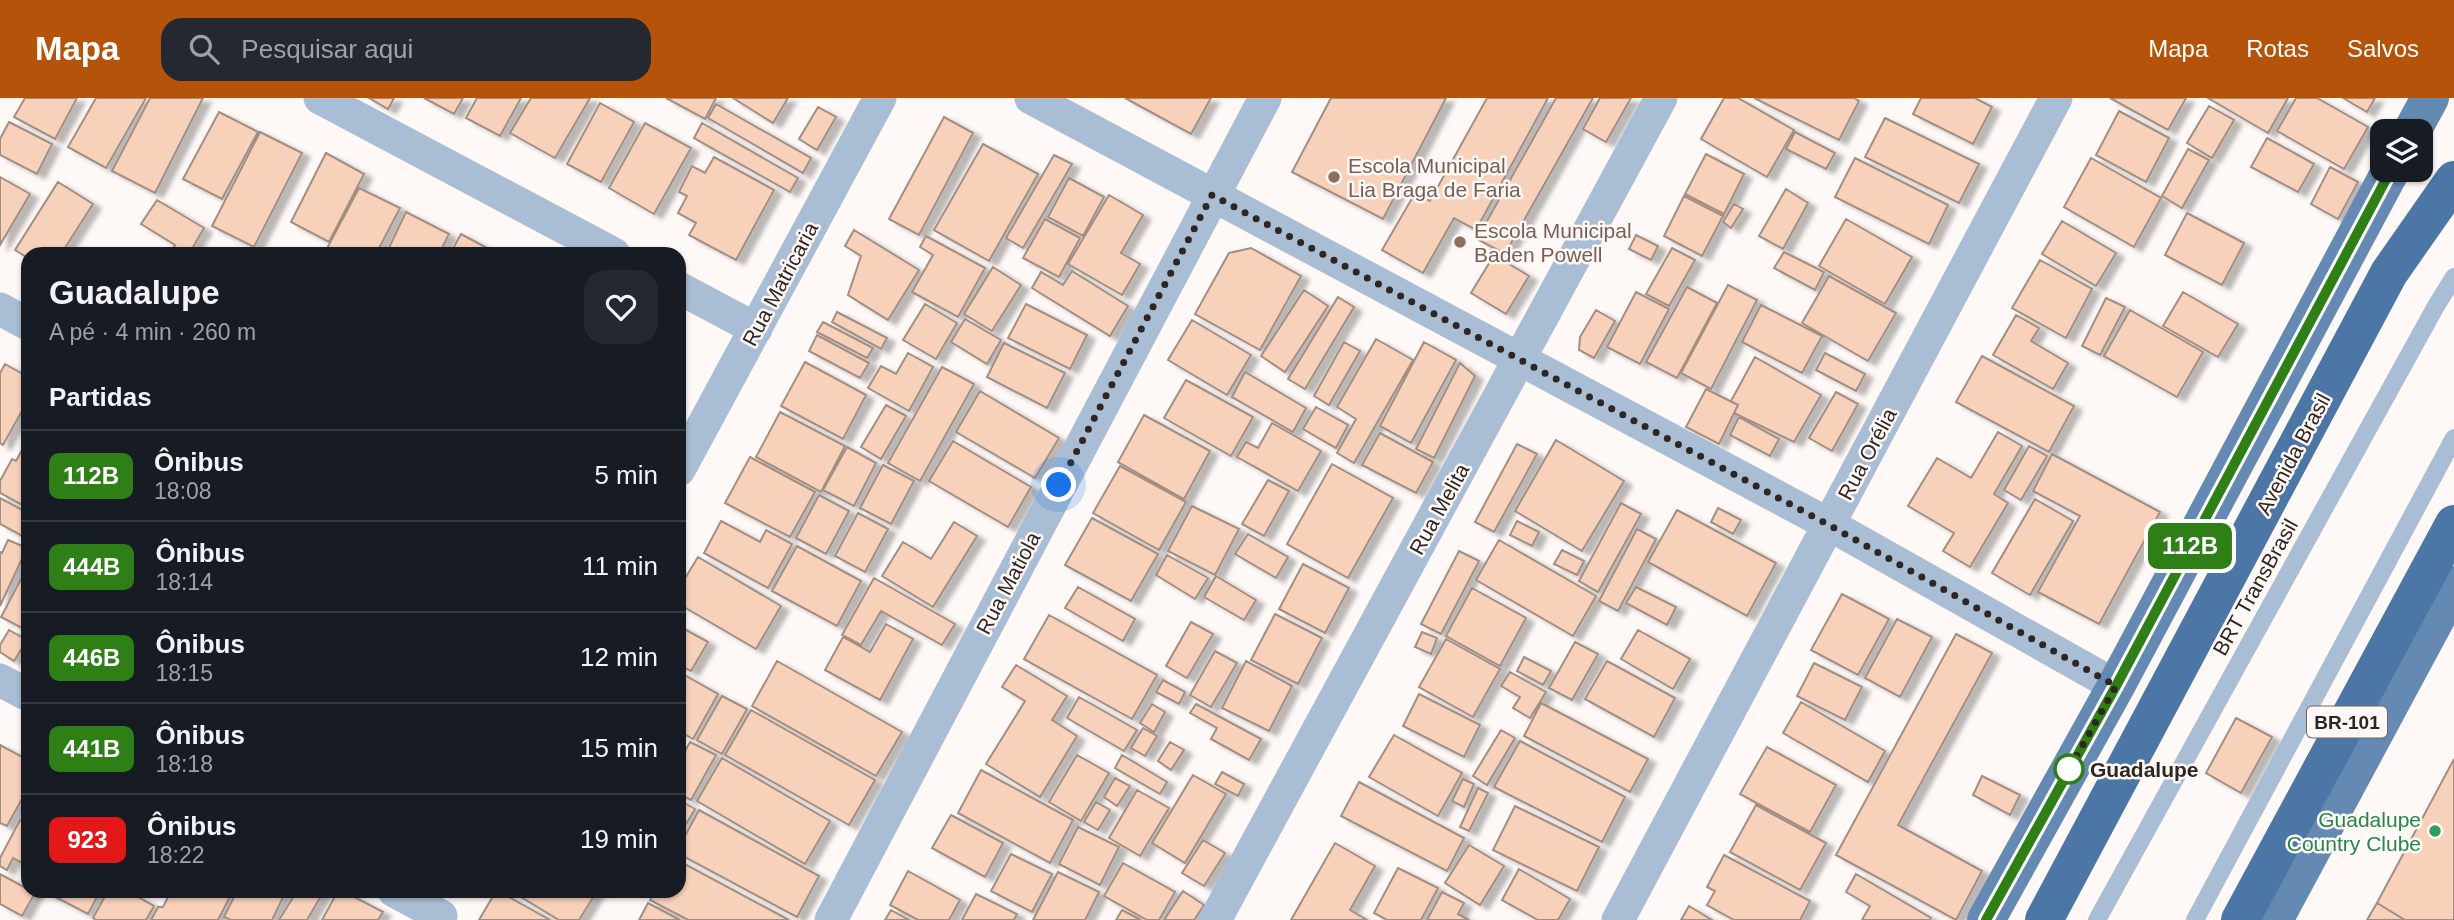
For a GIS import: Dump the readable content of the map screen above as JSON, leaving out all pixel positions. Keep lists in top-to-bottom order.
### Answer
{
  "streets": {
    "highway": ["Avenida Brasil", "BR-101"],
    "street": [
      "Rua Matricaria",
      "Rua Orélia",
      "Rua Melita",
      "Rua Matiola"
    ],
    "lane": ["BRT TransBrasil"]
  },
  "places": [
    "Escola Municipal Lia Braga de Faria",
    "Escola Municipal Baden Powell",
    "Guadalupe",
    "Guadalupe Country Clube"
  ],
  "lines": ["bus line 112B"],
  "page": {
    "header": "Mapa",
    "search": "Pesquisar aqui",
    "nav": ["Mapa", "Rotas", "Salvos"],
    "on_map": "112B",
    "heading": [
      ["Guadalupe", "A pé · 4 min · 260 m"],
      "Partidas"
    ],
    "list": [
      {
        "mark": "112B",
        "name": "Ônibus",
        "note": "18:08",
        "value": "5 min"
      },
      {
        "mark": "444B",
        "name": "Ônibus",
        "note": "18:14",
        "value": "11 min"
      },
      {
        "mark": "446B",
        "name": "Ônibus",
        "note": "18:15",
        "value": "12 min"
      },
      {
        "mark": "441B",
        "name": "Ônibus",
        "note": "18:18",
        "value": "15 min"
      },
      {
        "mark": "923",
        "name": "Ônibus",
        "note": "18:22",
        "value": "19 min"
      }
    ]
  }
}
